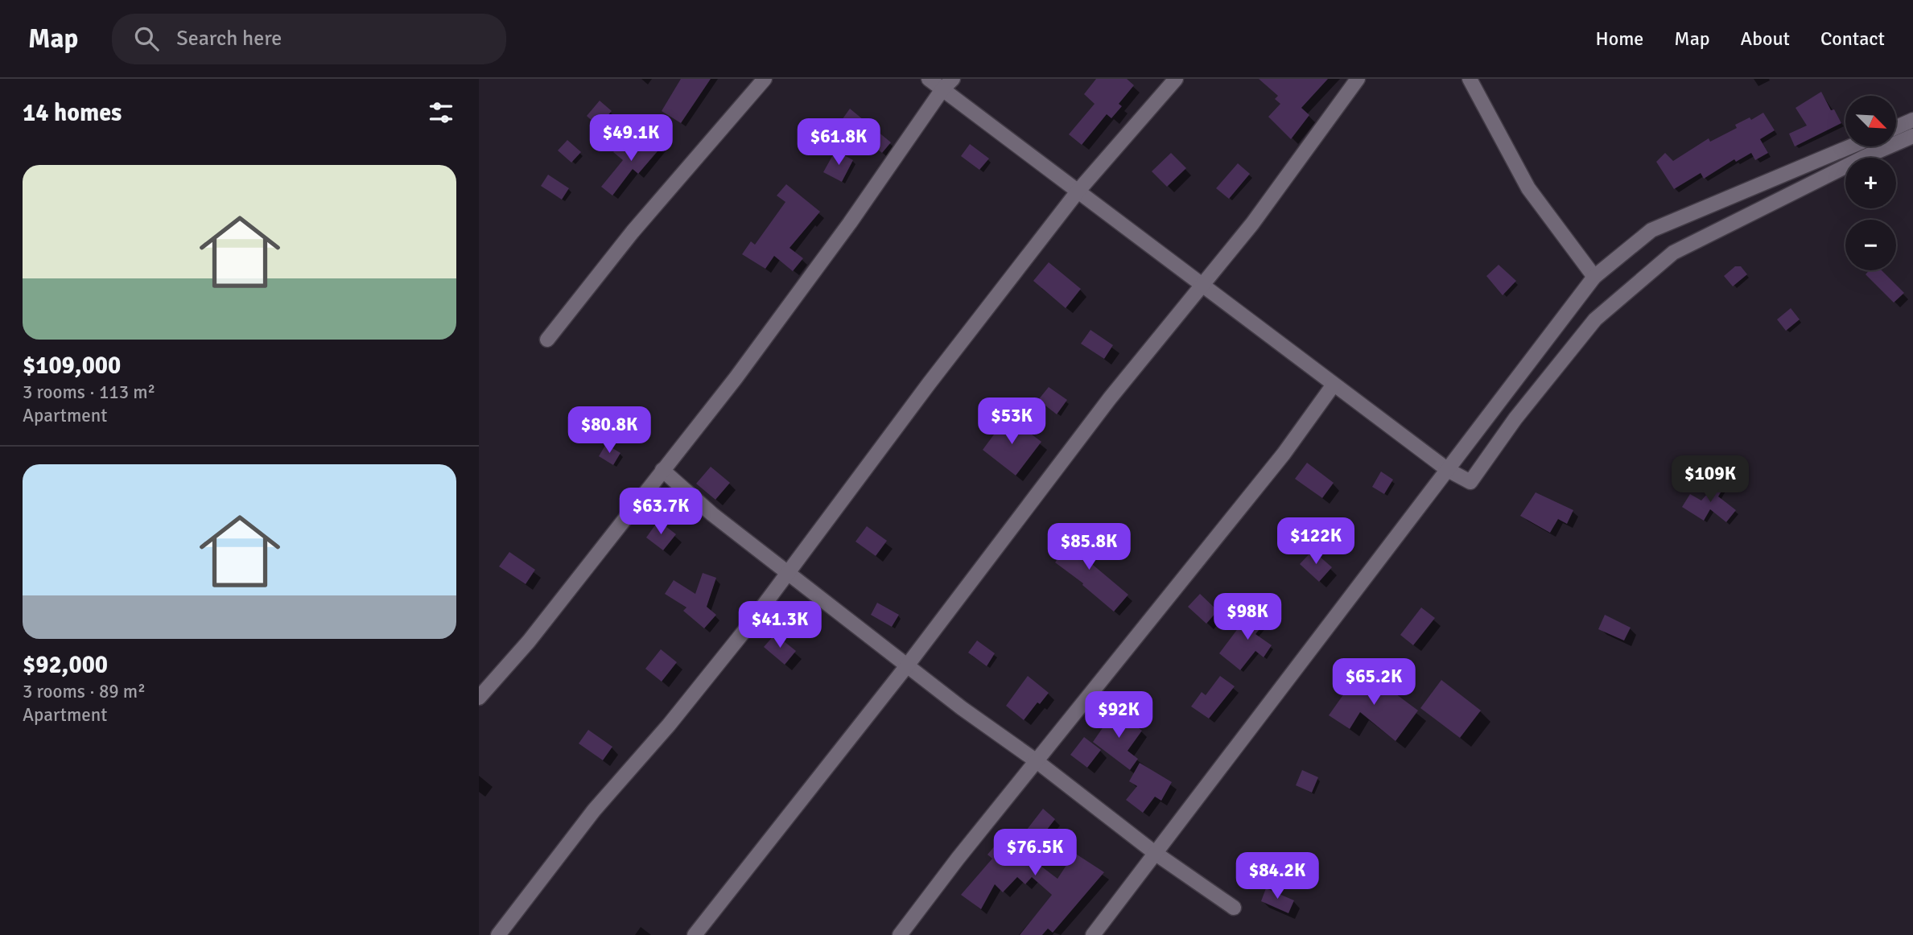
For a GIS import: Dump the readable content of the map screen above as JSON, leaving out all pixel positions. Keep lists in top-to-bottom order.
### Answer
{
  "north": "bottom right",
  "page": {
    "header": "Map",
    "search": "Search here",
    "nav": [
      "Home",
      "Map",
      "About",
      "Contact"
    ],
    "heading": "14 homes",
    "map_buttons": ["+", "−"],
    "price": [
      "$49.1K",
      "$61.8K",
      "$53K",
      "$80.8K",
      "$109K",
      "$63.7K",
      "$122K",
      "$85.8K",
      "$98K",
      "$41.3K",
      "$65.2K",
      "$92K",
      "$76.5K",
      "$84.2K"
    ],
    "list": [
      {
        "name": "$109,000",
        "note": "3 rooms · 113 m² · Apartment"
      },
      {
        "name": "$92,000",
        "note": "3 rooms · 89 m² · Apartment"
      }
    ]
  }
}
